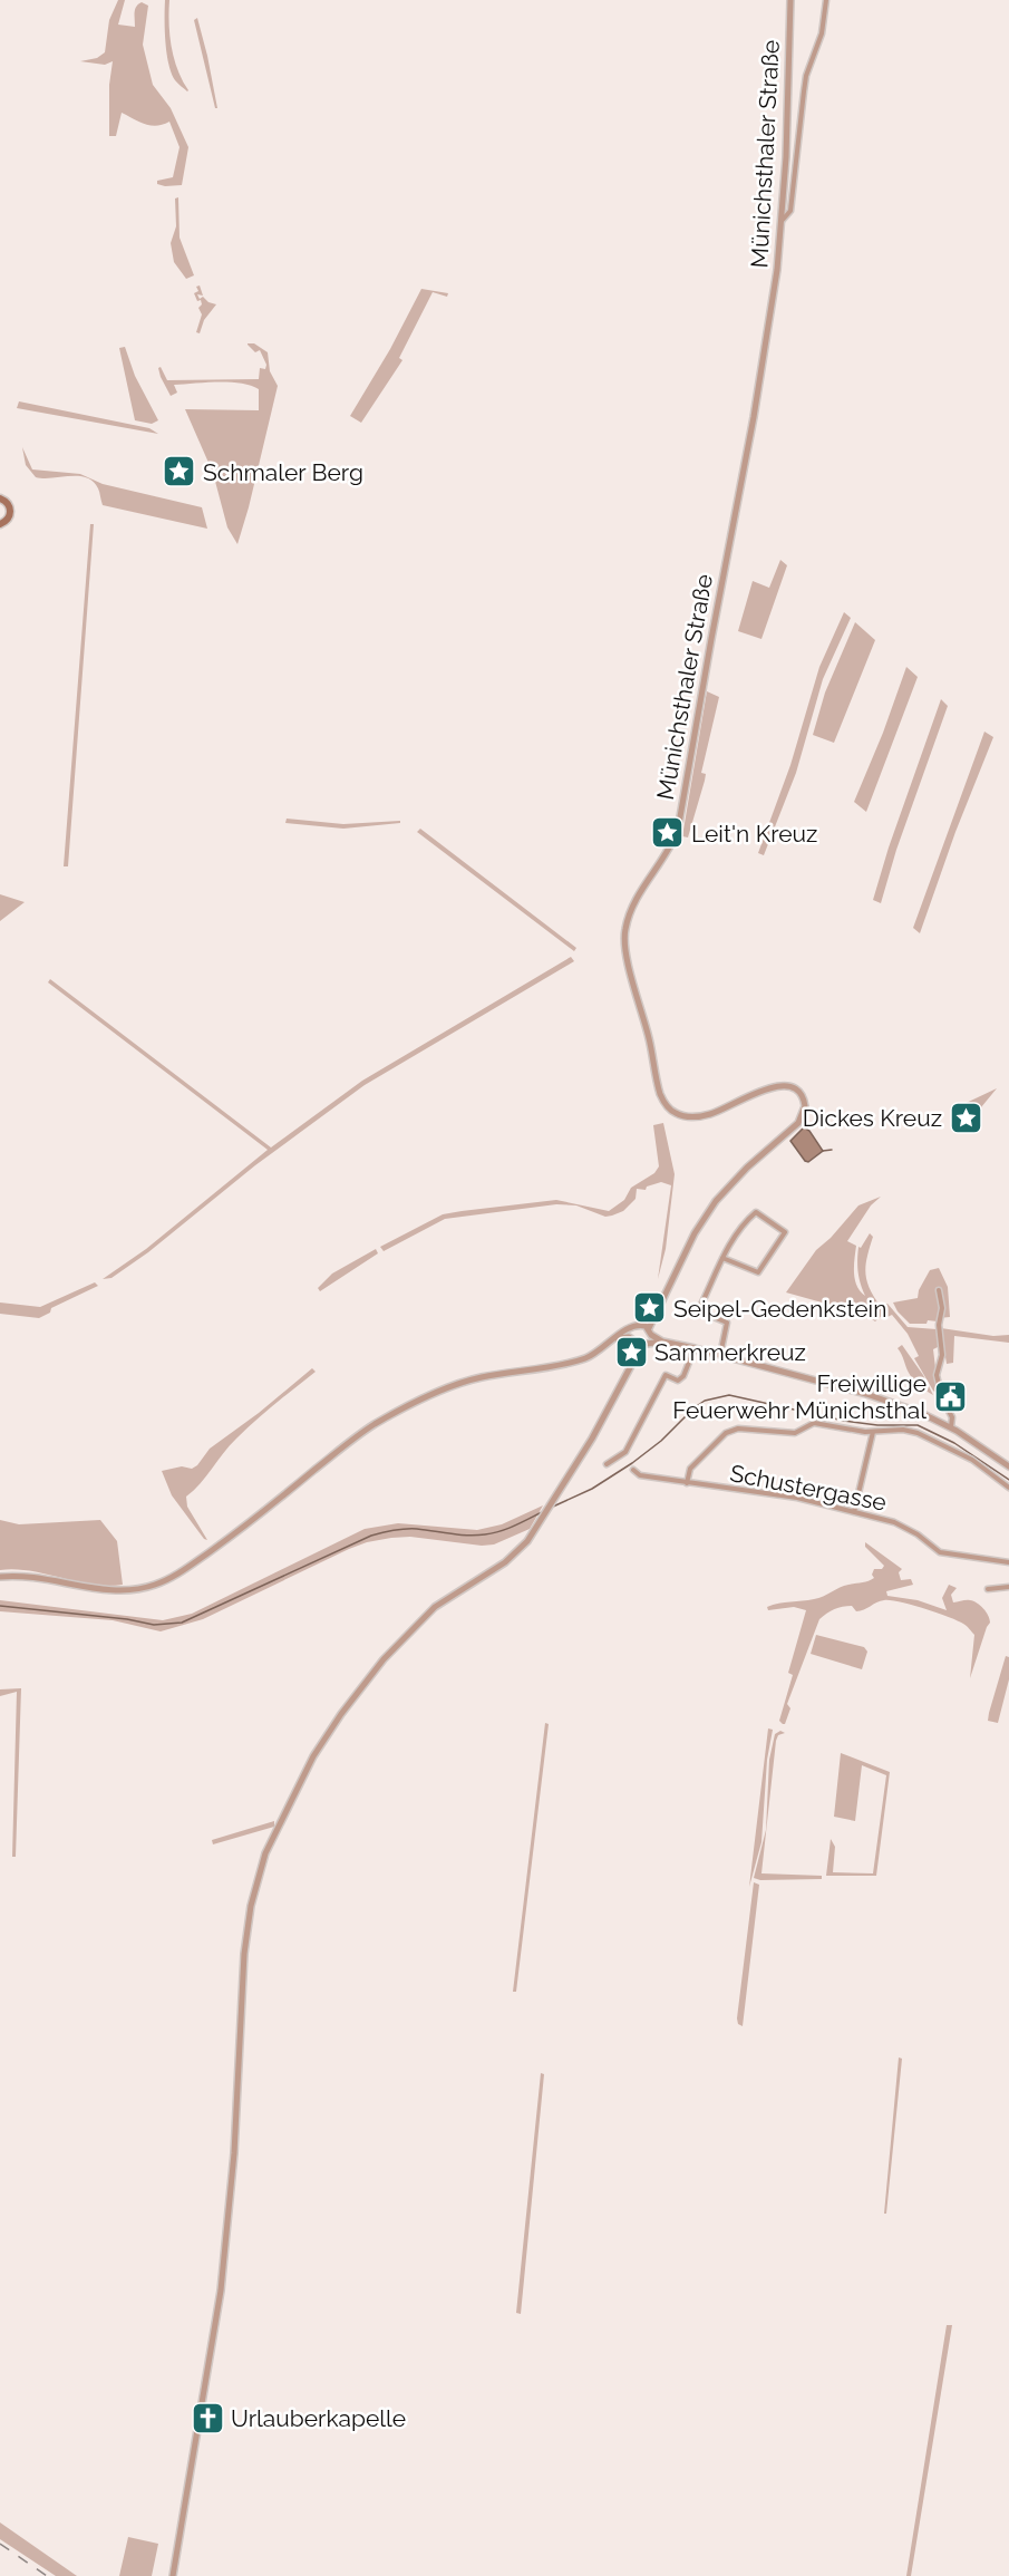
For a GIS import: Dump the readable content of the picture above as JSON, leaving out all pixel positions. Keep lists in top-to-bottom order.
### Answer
{
  "streets": {
    "street": ["Münichsthaler Straße", "Schustergasse"]
  },
  "places": {
    "place": [
      "Schmaler Berg",
      "Leit'n Kreuz",
      "Dickes Kreuz",
      "Seipel-Gedenkstein",
      "Sammerkreuz"
    ],
    "public building": ["Freiwillige Feuerwehr Münichsthal"],
    "church": ["Urlauberkapelle"]
  }
}
